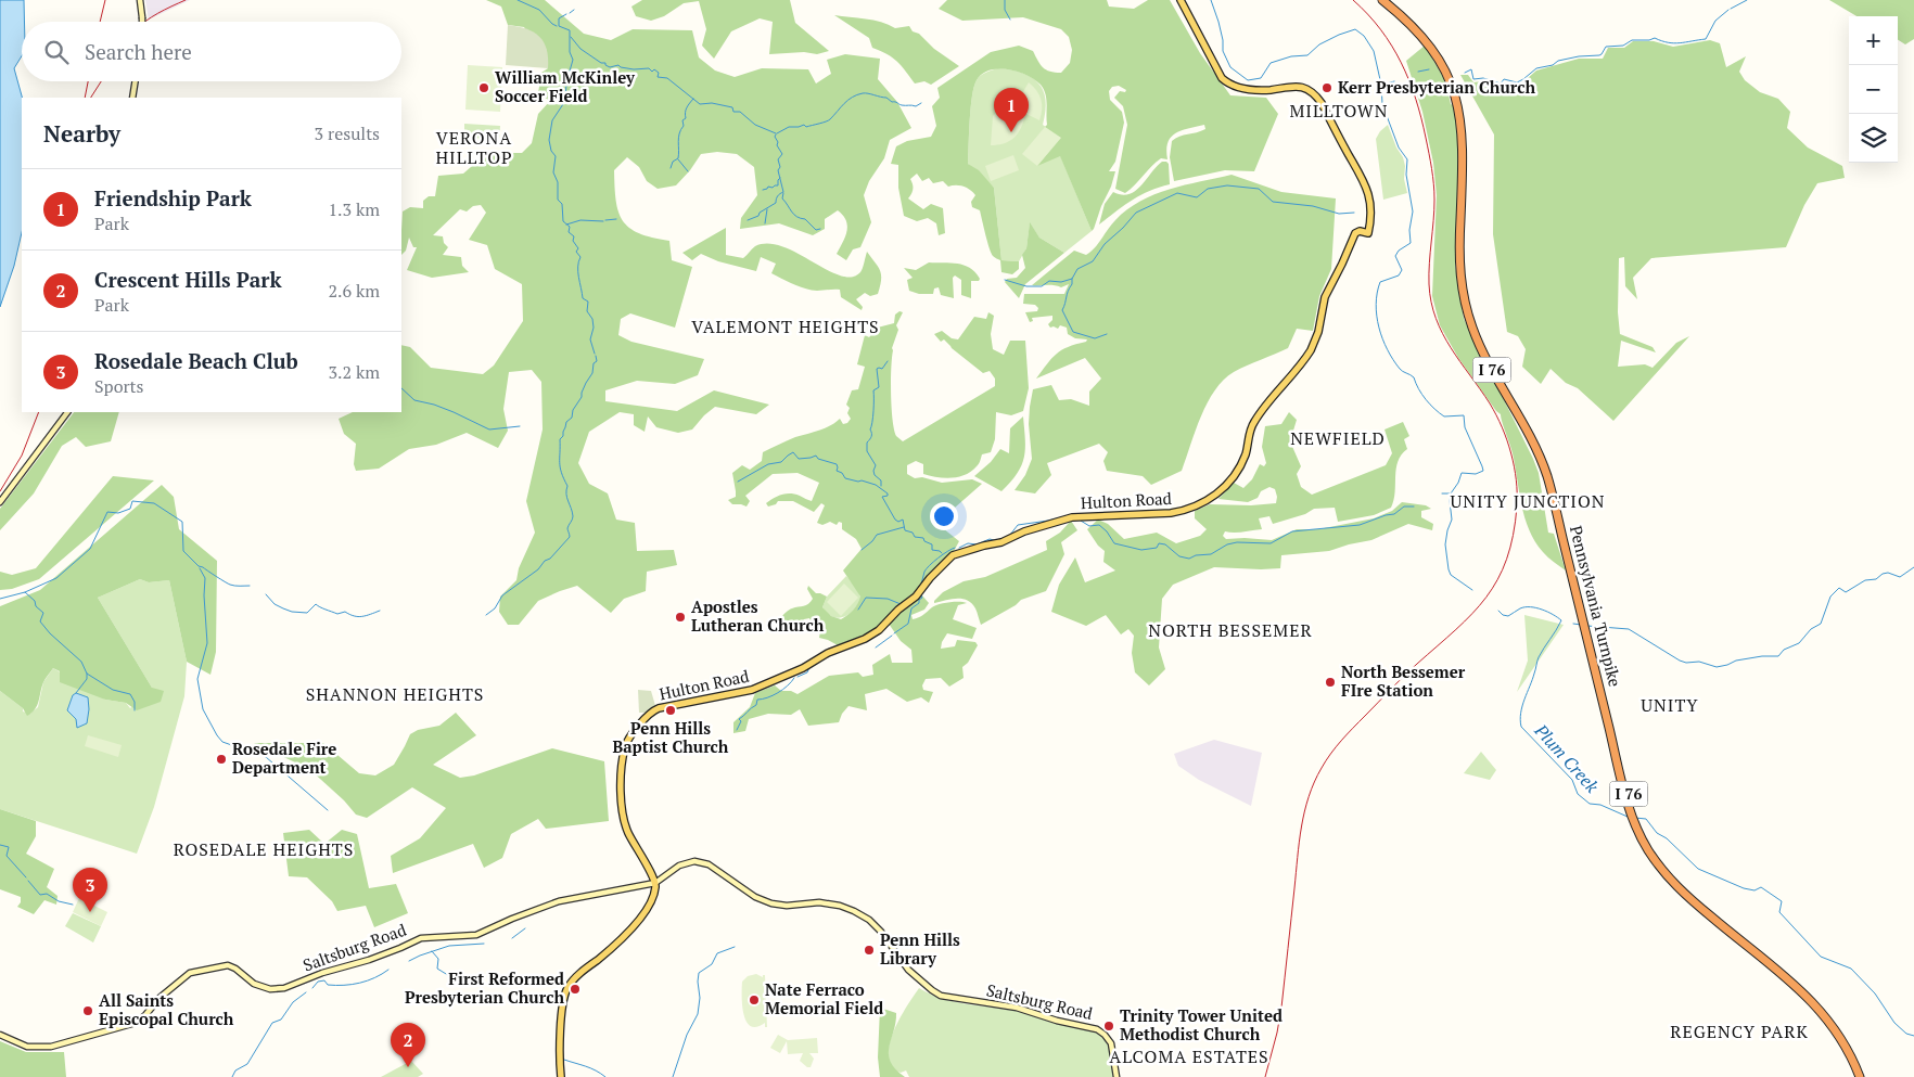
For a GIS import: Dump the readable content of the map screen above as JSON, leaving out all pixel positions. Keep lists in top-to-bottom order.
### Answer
{
  "streets": {
    "highway": ["I 76", "Pennsylvania Turnpike"],
    "main road": ["Hulton Road", "Saltsburg Road"]
  },
  "crossings": [
    ["Hulton Road", "Saltsburg Road"]
  ],
  "districts": [
    "MILLTOWN",
    "VERONA HILLTOP",
    "VALEMONT HEIGHTS",
    "NEWFIELD",
    "UNITY JUNCTION",
    "NORTH BESSEMER",
    "SHANNON HEIGHTS",
    "UNITY",
    "ROSEDALE HEIGHTS",
    "REGENCY PARK",
    "ALCOMA ESTATES"
  ],
  "water": ["Plum Creek"],
  "places": [
    "William McKinley Soccer Field",
    "Kerr Presbyterian Church",
    "Apostles Lutheran Church",
    "North Bessemer FIre Station",
    "Penn Hills Baptist Church",
    "Rosedale Fire Department",
    "Penn Hills Library",
    "First Reformed Presbyterian Church",
    "Nate Ferraco Memorial Field",
    "All Saints Episcopal Church",
    "Trinity Tower United Methodist Church"
  ],
  "page": {
    "map_buttons": ["+", "−"],
    "search": "Search here",
    "pins": ["1", "3", "2"],
    "heading": ["Nearby", "3 results"],
    "list": [
      {
        "mark": "1",
        "name": "Friendship Park",
        "note": "Park",
        "value": "1.3 km"
      },
      {
        "mark": "2",
        "name": "Crescent Hills Park",
        "note": "Park",
        "value": "2.6 km"
      },
      {
        "mark": "3",
        "name": "Rosedale Beach Club",
        "note": "Sports",
        "value": "3.2 km"
      }
    ]
  }
}
